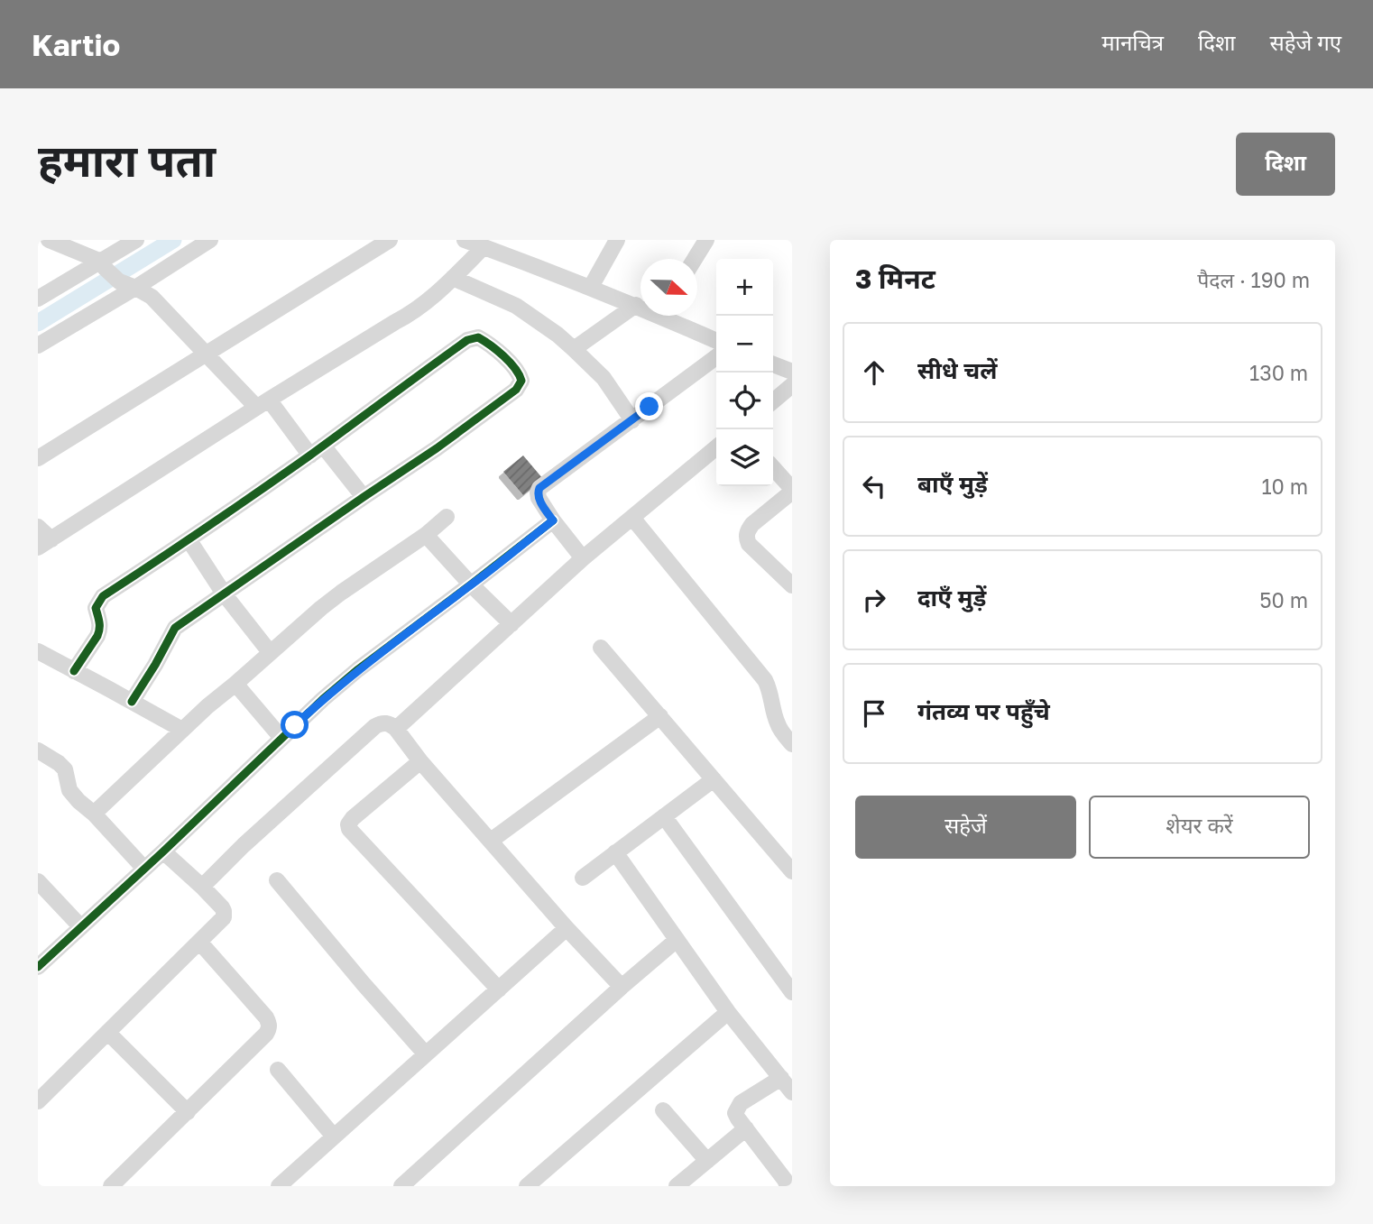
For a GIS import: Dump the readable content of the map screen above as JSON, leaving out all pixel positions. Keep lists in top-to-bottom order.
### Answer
{
  "north": "right",
  "page": {
    "header": "Kartio",
    "nav": ["मानचित्र", "दिशा", "सहेजे गए"],
    "buttons": [
      "दिशा",
      ["सहेजें", "शेयर करें"]
    ],
    "title": "हमारा पता",
    "heading": ["3 मिनट", "पैदल · 190 m"],
    "map_buttons": ["+", "−"],
    "list": [
      ["सीधे चलें", "130 m"],
      ["बाएँ मुड़ें", "10 m"],
      ["दाएँ मुड़ें", "50 m"],
      "गंतव्य पर पहुँचे"
    ]
  }
}
